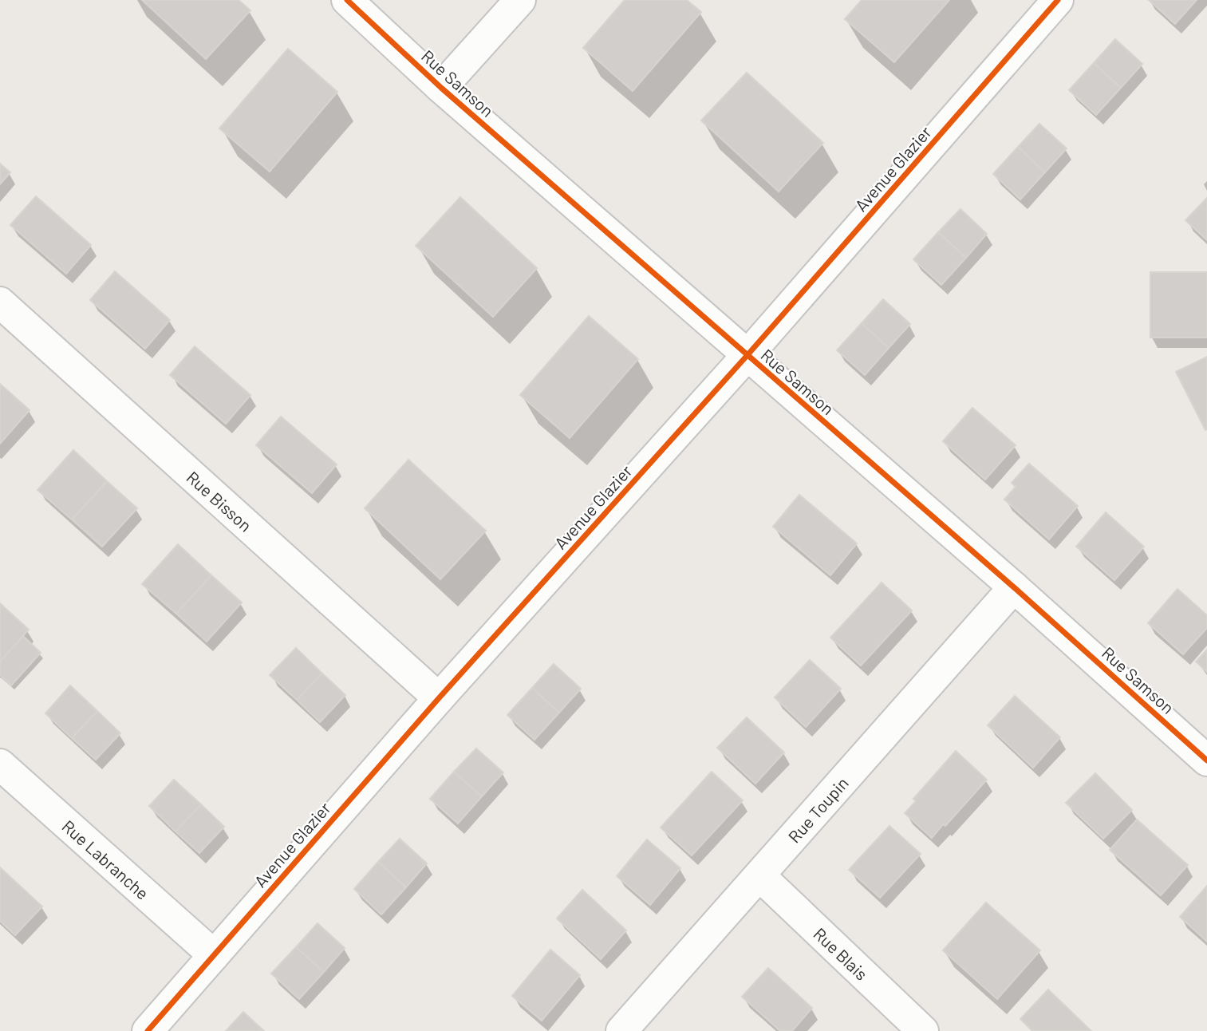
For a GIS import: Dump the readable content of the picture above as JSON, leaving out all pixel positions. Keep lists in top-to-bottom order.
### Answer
{
  "streets": {
    "street": [
      "Rue Samson",
      "Avenue Glazier",
      "Rue Bisson",
      "Rue Toupin",
      "Rue Labranche",
      "Rue Blais"
    ]
  },
  "crossings": [
    ["Rue Samson", "Avenue Glazier"],
    ["Rue Samson", "Rue Toupin"],
    ["Avenue Glazier", "Rue Bisson"],
    ["Avenue Glazier", "Rue Labranche"],
    ["Rue Toupin", "Rue Blais"]
  ]
}
